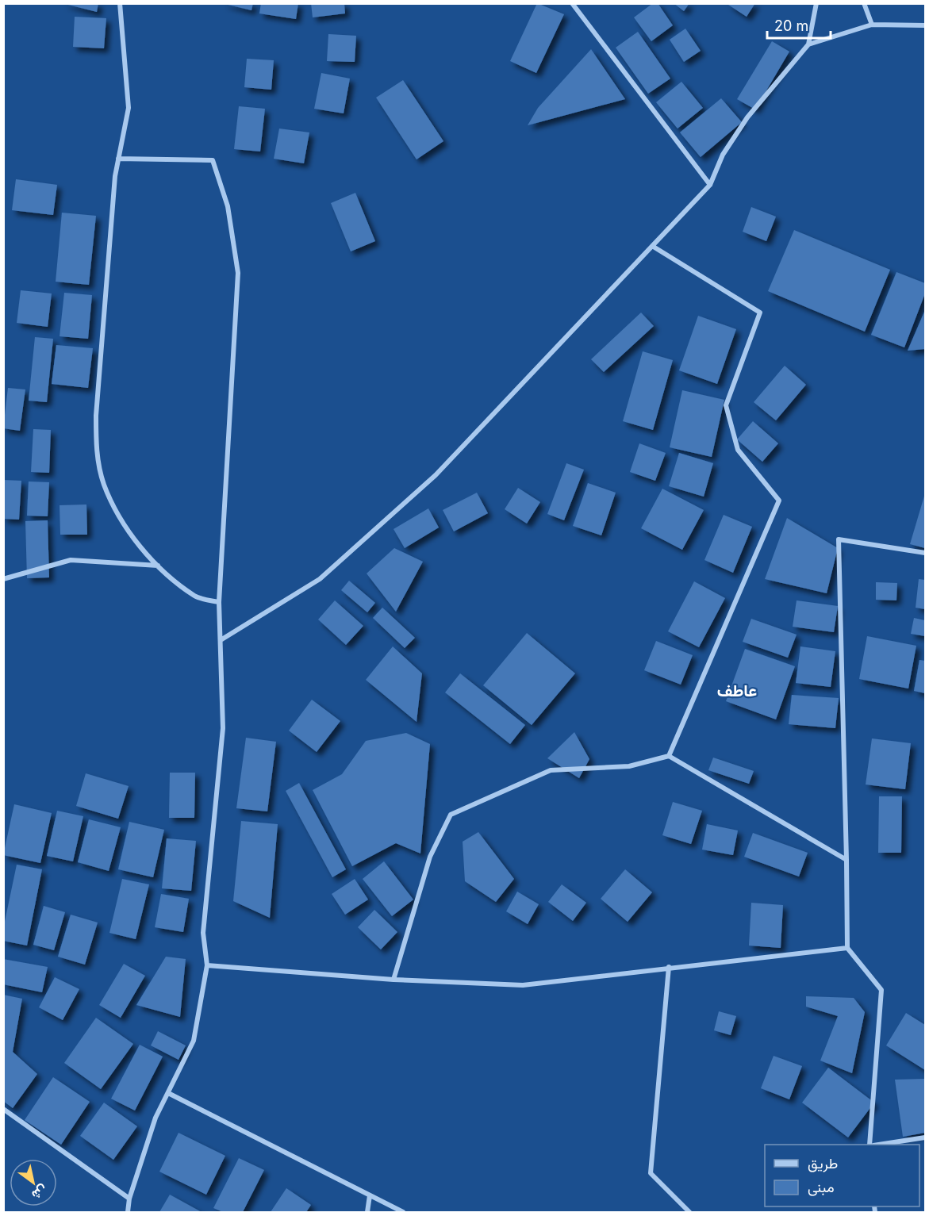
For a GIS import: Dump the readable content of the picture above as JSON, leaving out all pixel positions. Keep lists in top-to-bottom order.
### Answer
{
  "districts": ["عاطف"],
  "legend": ["طريق", "مبنى"],
  "scale_bar": "20 m",
  "north": "bottom right"
}
